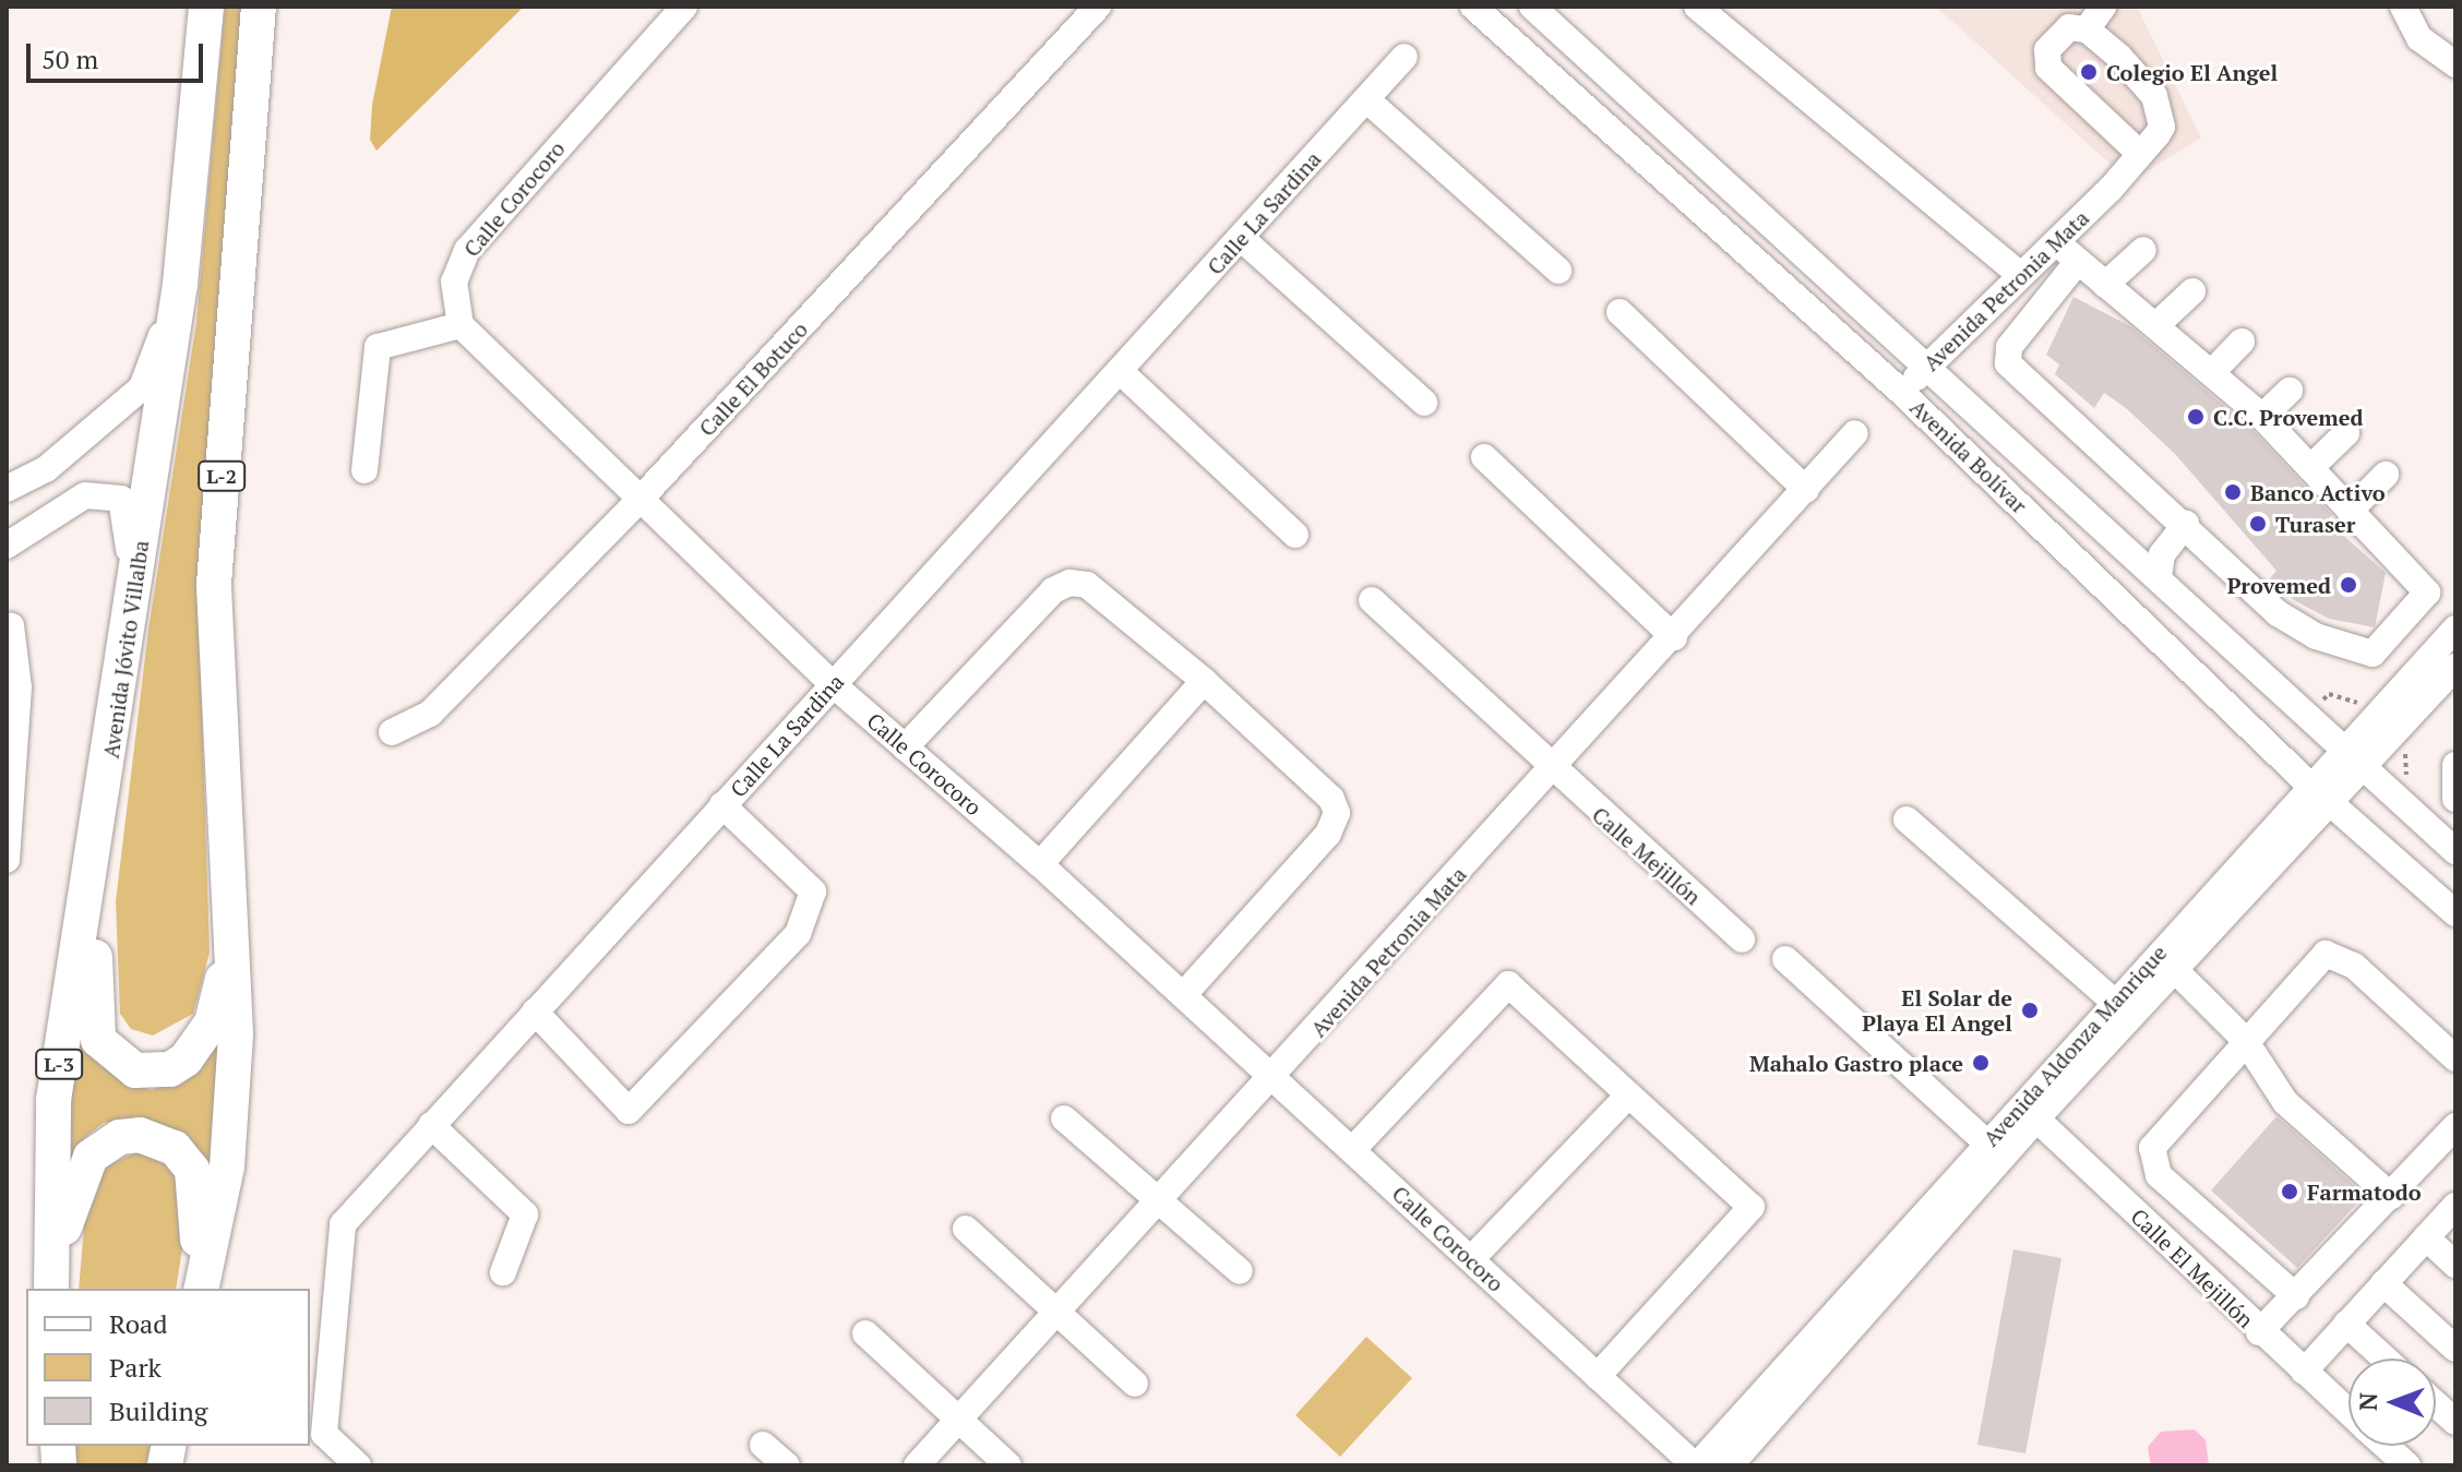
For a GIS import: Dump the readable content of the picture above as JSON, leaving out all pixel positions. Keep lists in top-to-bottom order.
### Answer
{
  "streets": {
    "main road": ["L-2", "Avenida Jóvito Villalba", "L-3"],
    "street": [
      "Calle Corocoro",
      "Calle La Sardina",
      "Avenida Petronia Mata",
      "Calle El Botuco",
      "Avenida Bolívar",
      "Calle Mejillón",
      "Avenida Aldonza Manrique",
      "Calle El Mejillón"
    ]
  },
  "crossings": [
    ["Calle Corocoro", "Calle La Sardina"],
    ["Calle Corocoro", "Avenida Petronia Mata"],
    ["Calle Corocoro", "Calle El Botuco"],
    ["Calle Corocoro", "Avenida Aldonza Manrique"],
    ["Avenida Petronia Mata", "Avenida Bolívar"],
    ["Avenida Petronia Mata", "Calle Mejillón"],
    ["Avenida Bolívar", "Avenida Aldonza Manrique"],
    ["Avenida Aldonza Manrique", "Calle El Mejillón"]
  ],
  "places": [
    "Colegio El Angel",
    "C.C. Provemed",
    "Banco Activo",
    "Turaser",
    "Provemed",
    "El Solar de Playa El Angel",
    "Mahalo Gastro place",
    "Farmatodo"
  ],
  "legend": ["Road", "Park", "Building"],
  "scale_bar": "50 m",
  "north": "left"
}
